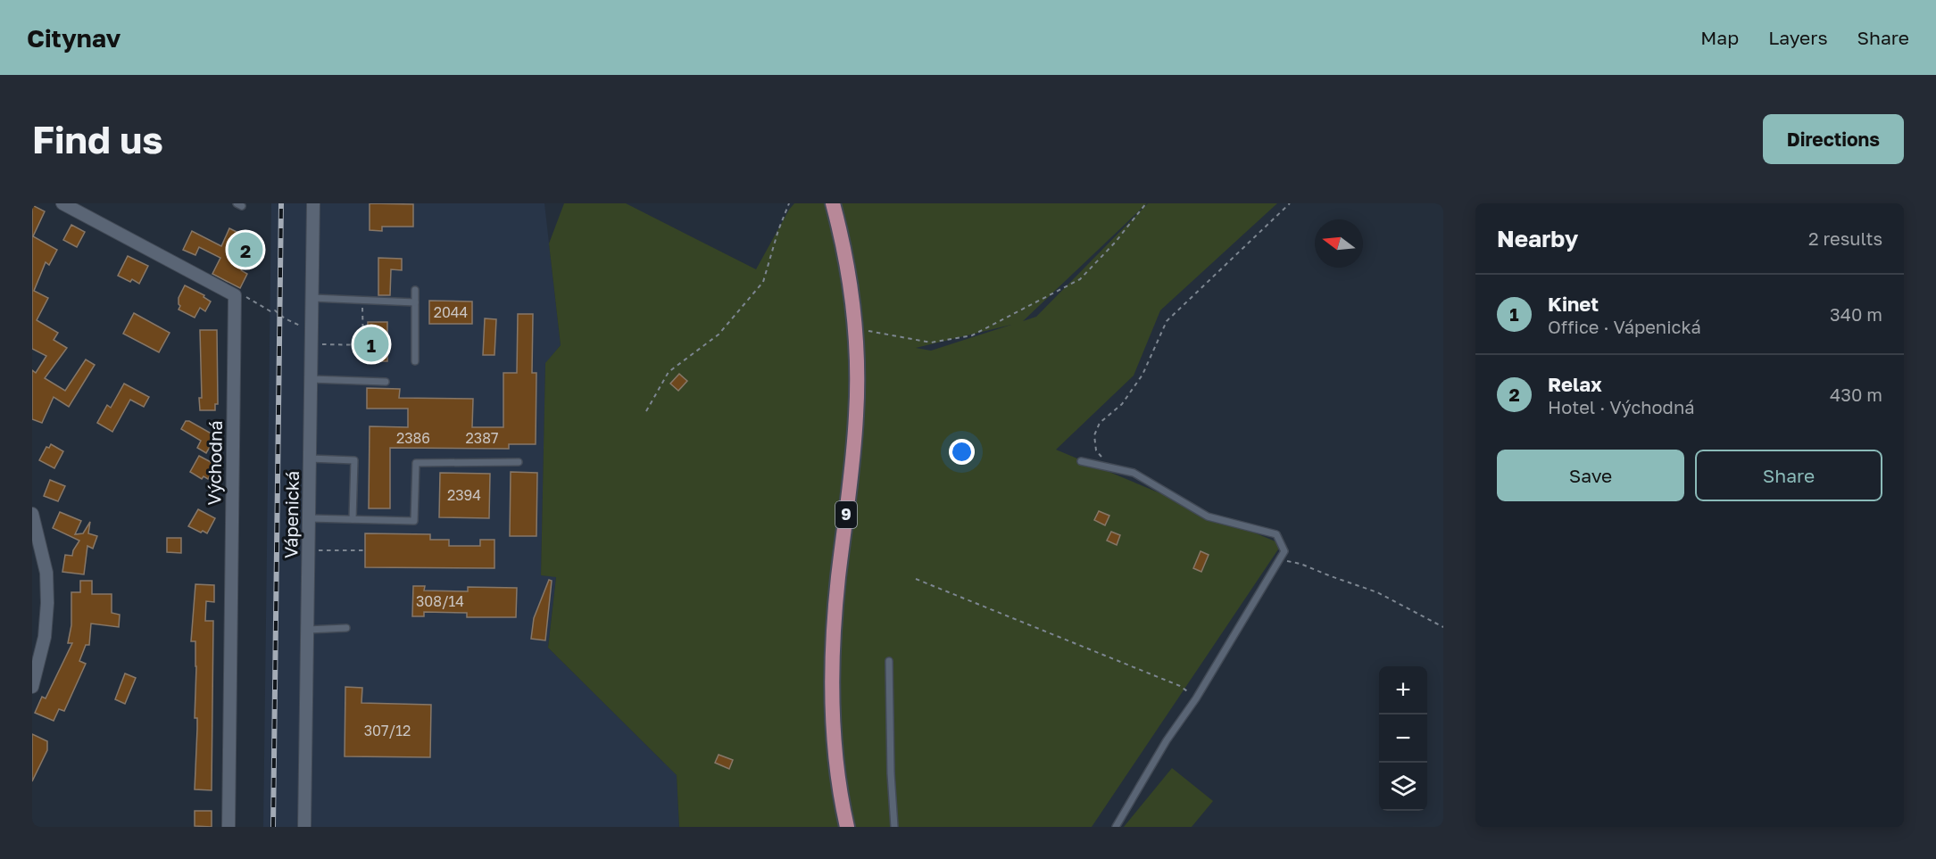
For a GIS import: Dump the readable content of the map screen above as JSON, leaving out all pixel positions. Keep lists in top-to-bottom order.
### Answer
{
  "streets": {
    "main road": ["9"],
    "street": ["Východná", "Vápenická"]
  },
  "house_numbers": [
    "2044",
    "2386",
    "2387",
    "2394",
    "308/14",
    "307/12"
  ],
  "north": "left",
  "page": {
    "header": "Citynav",
    "nav": ["Map", "Layers", "Share"],
    "buttons": [
      "Directions",
      ["Save", "Share"]
    ],
    "title": "Find us",
    "heading": ["Nearby", "2 results"],
    "pins": ["2", "1"],
    "list": [
      {
        "mark": "1",
        "name": "Kinet",
        "note": "Office · Vápenická",
        "value": "340 m"
      },
      {
        "mark": "2",
        "name": "Relax",
        "note": "Hotel · Východná",
        "value": "430 m"
      }
    ],
    "map_buttons": ["+", "−"]
  }
}
